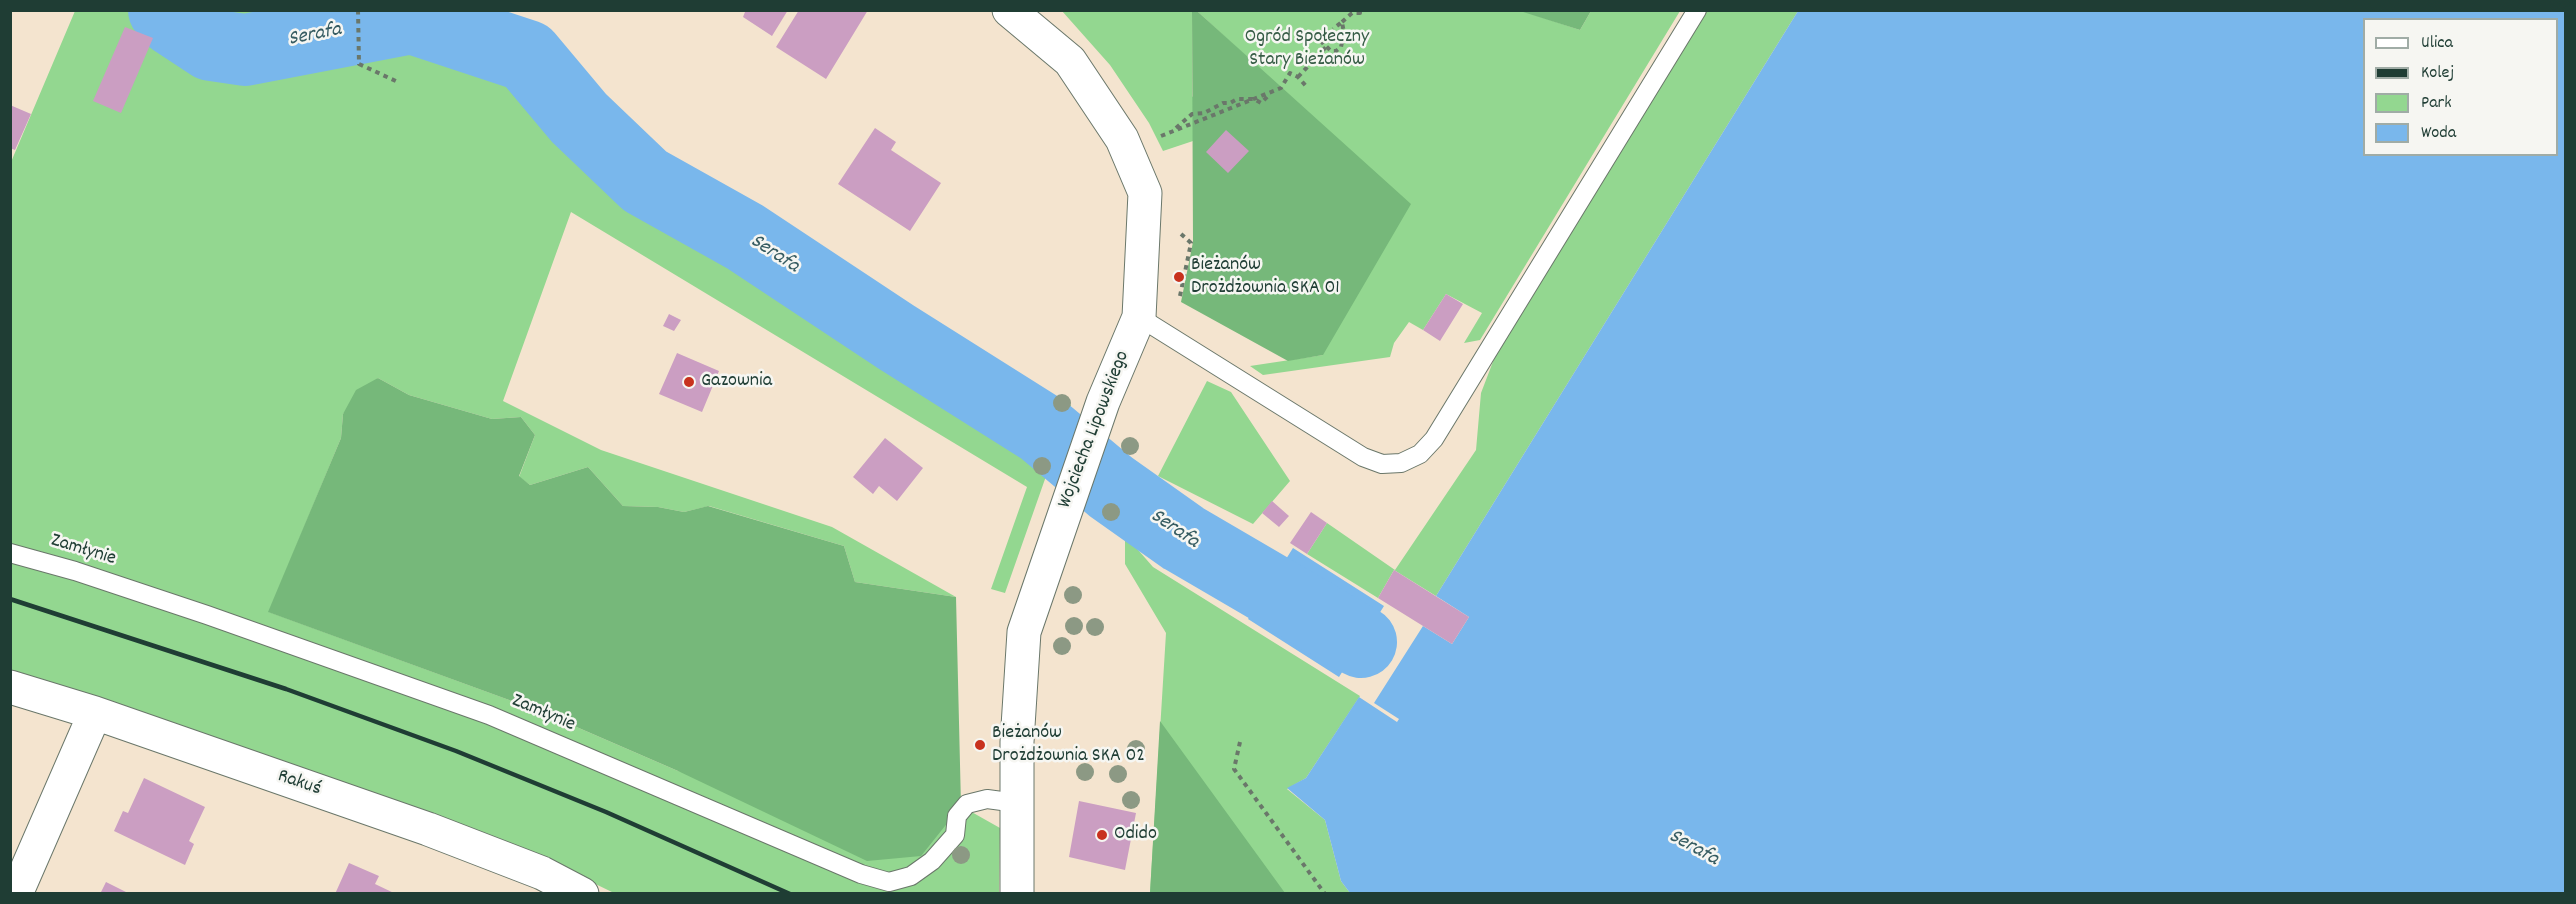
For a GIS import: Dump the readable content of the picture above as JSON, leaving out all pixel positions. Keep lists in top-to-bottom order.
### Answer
{
  "streets": {
    "street": ["Wojciecha Lipowskiego", "Rakuś"],
    "lane": ["Zamłynie"]
  },
  "crossings": [
    ["Wojciecha Lipowskiego", "Zamłynie"]
  ],
  "water": ["Serafa"],
  "parks": ["Ogród Społeczny Stary Bieżanów"],
  "places": [
    "Bieżanów Drożdżownia SKA 01",
    "Gazownia",
    "Bieżanów Drożdżownia SKA 02",
    "Odido"
  ],
  "legend": [
    "Ulica",
    "Kolej",
    "Park",
    "Woda"
  ]
}
